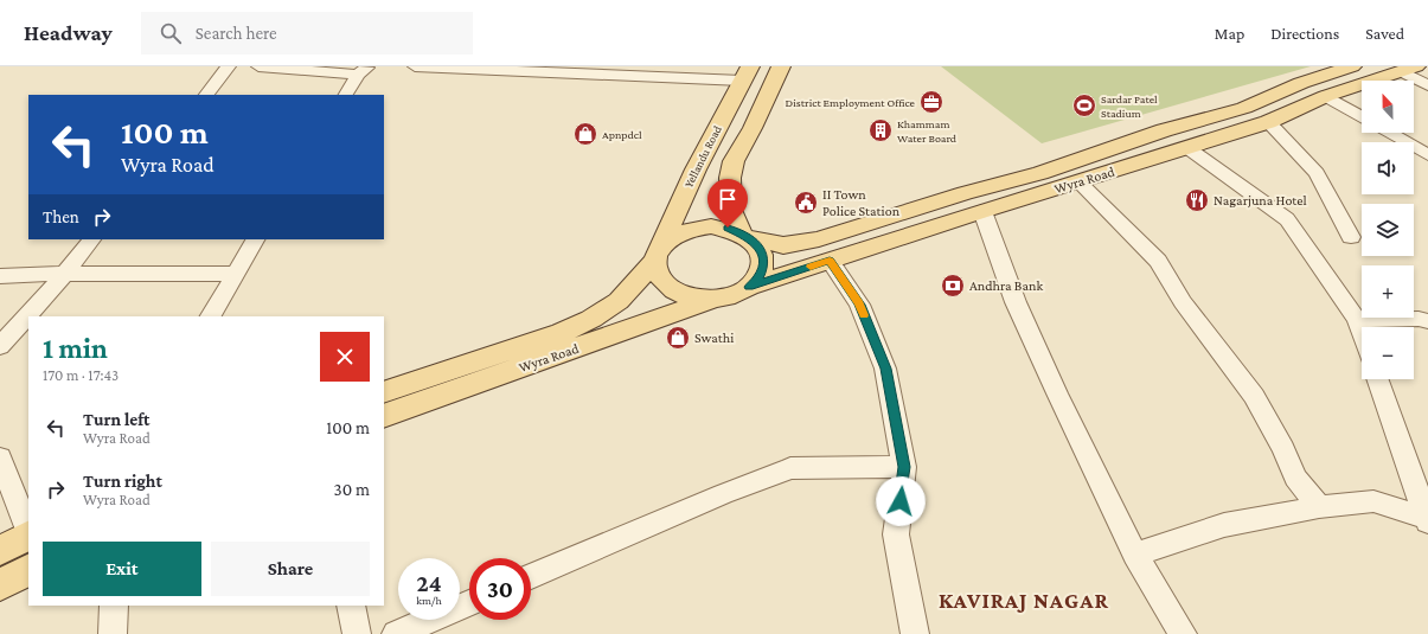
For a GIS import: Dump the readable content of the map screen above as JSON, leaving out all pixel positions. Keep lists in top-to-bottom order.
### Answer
{
  "streets": {
    "main road": ["Yellandu Road", "Wyra Road"]
  },
  "crossings": [
    ["Yellandu Road", "Wyra Road"]
  ],
  "districts": ["KAVIRAJ NAGAR"],
  "places": {
    "office": ["District Employment Office"],
    "sports": ["Sardar Patel Stadium"],
    "building": ["Khammam Water Board"],
    "shop": ["Apnpdcl", "Swathi"],
    "restaurant": ["Nagarjuna Hotel"],
    "public building": ["II Town Police Station"],
    "bank": ["Andhra Bank"]
  },
  "north": "top",
  "page": {
    "header": "Headway",
    "search": "Search here",
    "nav": ["Map", "Directions", "Saved"],
    "map_buttons": ["+", "−"],
    "turn": ["100 m", "Wyra Road"],
    "then": "Then",
    "heading": ["1 min", "170 m · 17:43"],
    "list": [
      {
        "name": "Turn left",
        "note": "Wyra Road",
        "value": "100 m"
      },
      {
        "name": "Turn right",
        "note": "Wyra Road",
        "value": "30 m"
      }
    ],
    "buttons": ["Exit", "Share"],
    "speed": "24 km/h",
    "limit": "30"
  }
}
